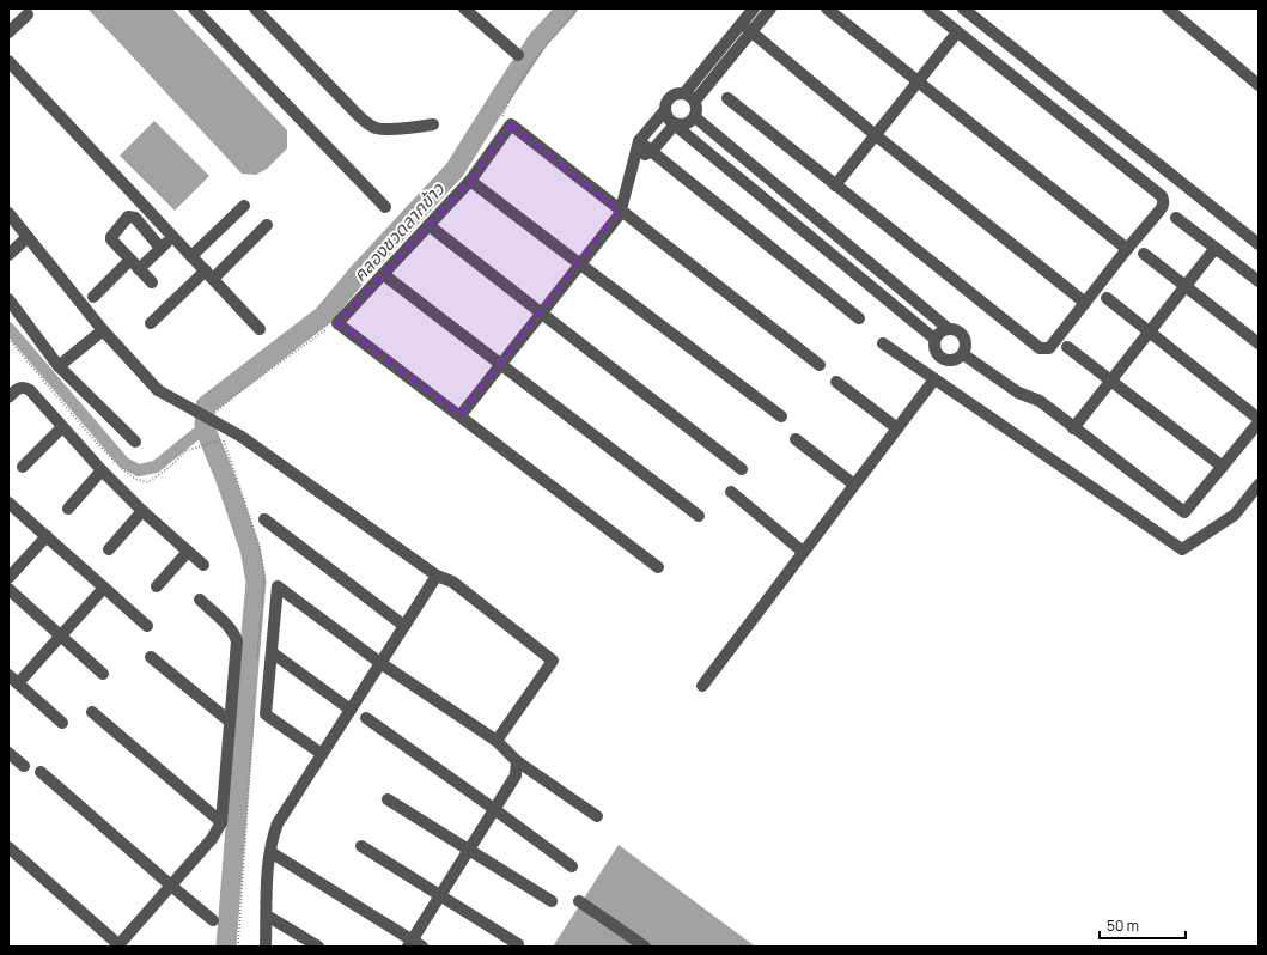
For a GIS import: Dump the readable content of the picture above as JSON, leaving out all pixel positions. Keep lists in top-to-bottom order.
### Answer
{
  "water": ["คลองชวดลากข้าว"],
  "scale_bar": "50 m"
}
